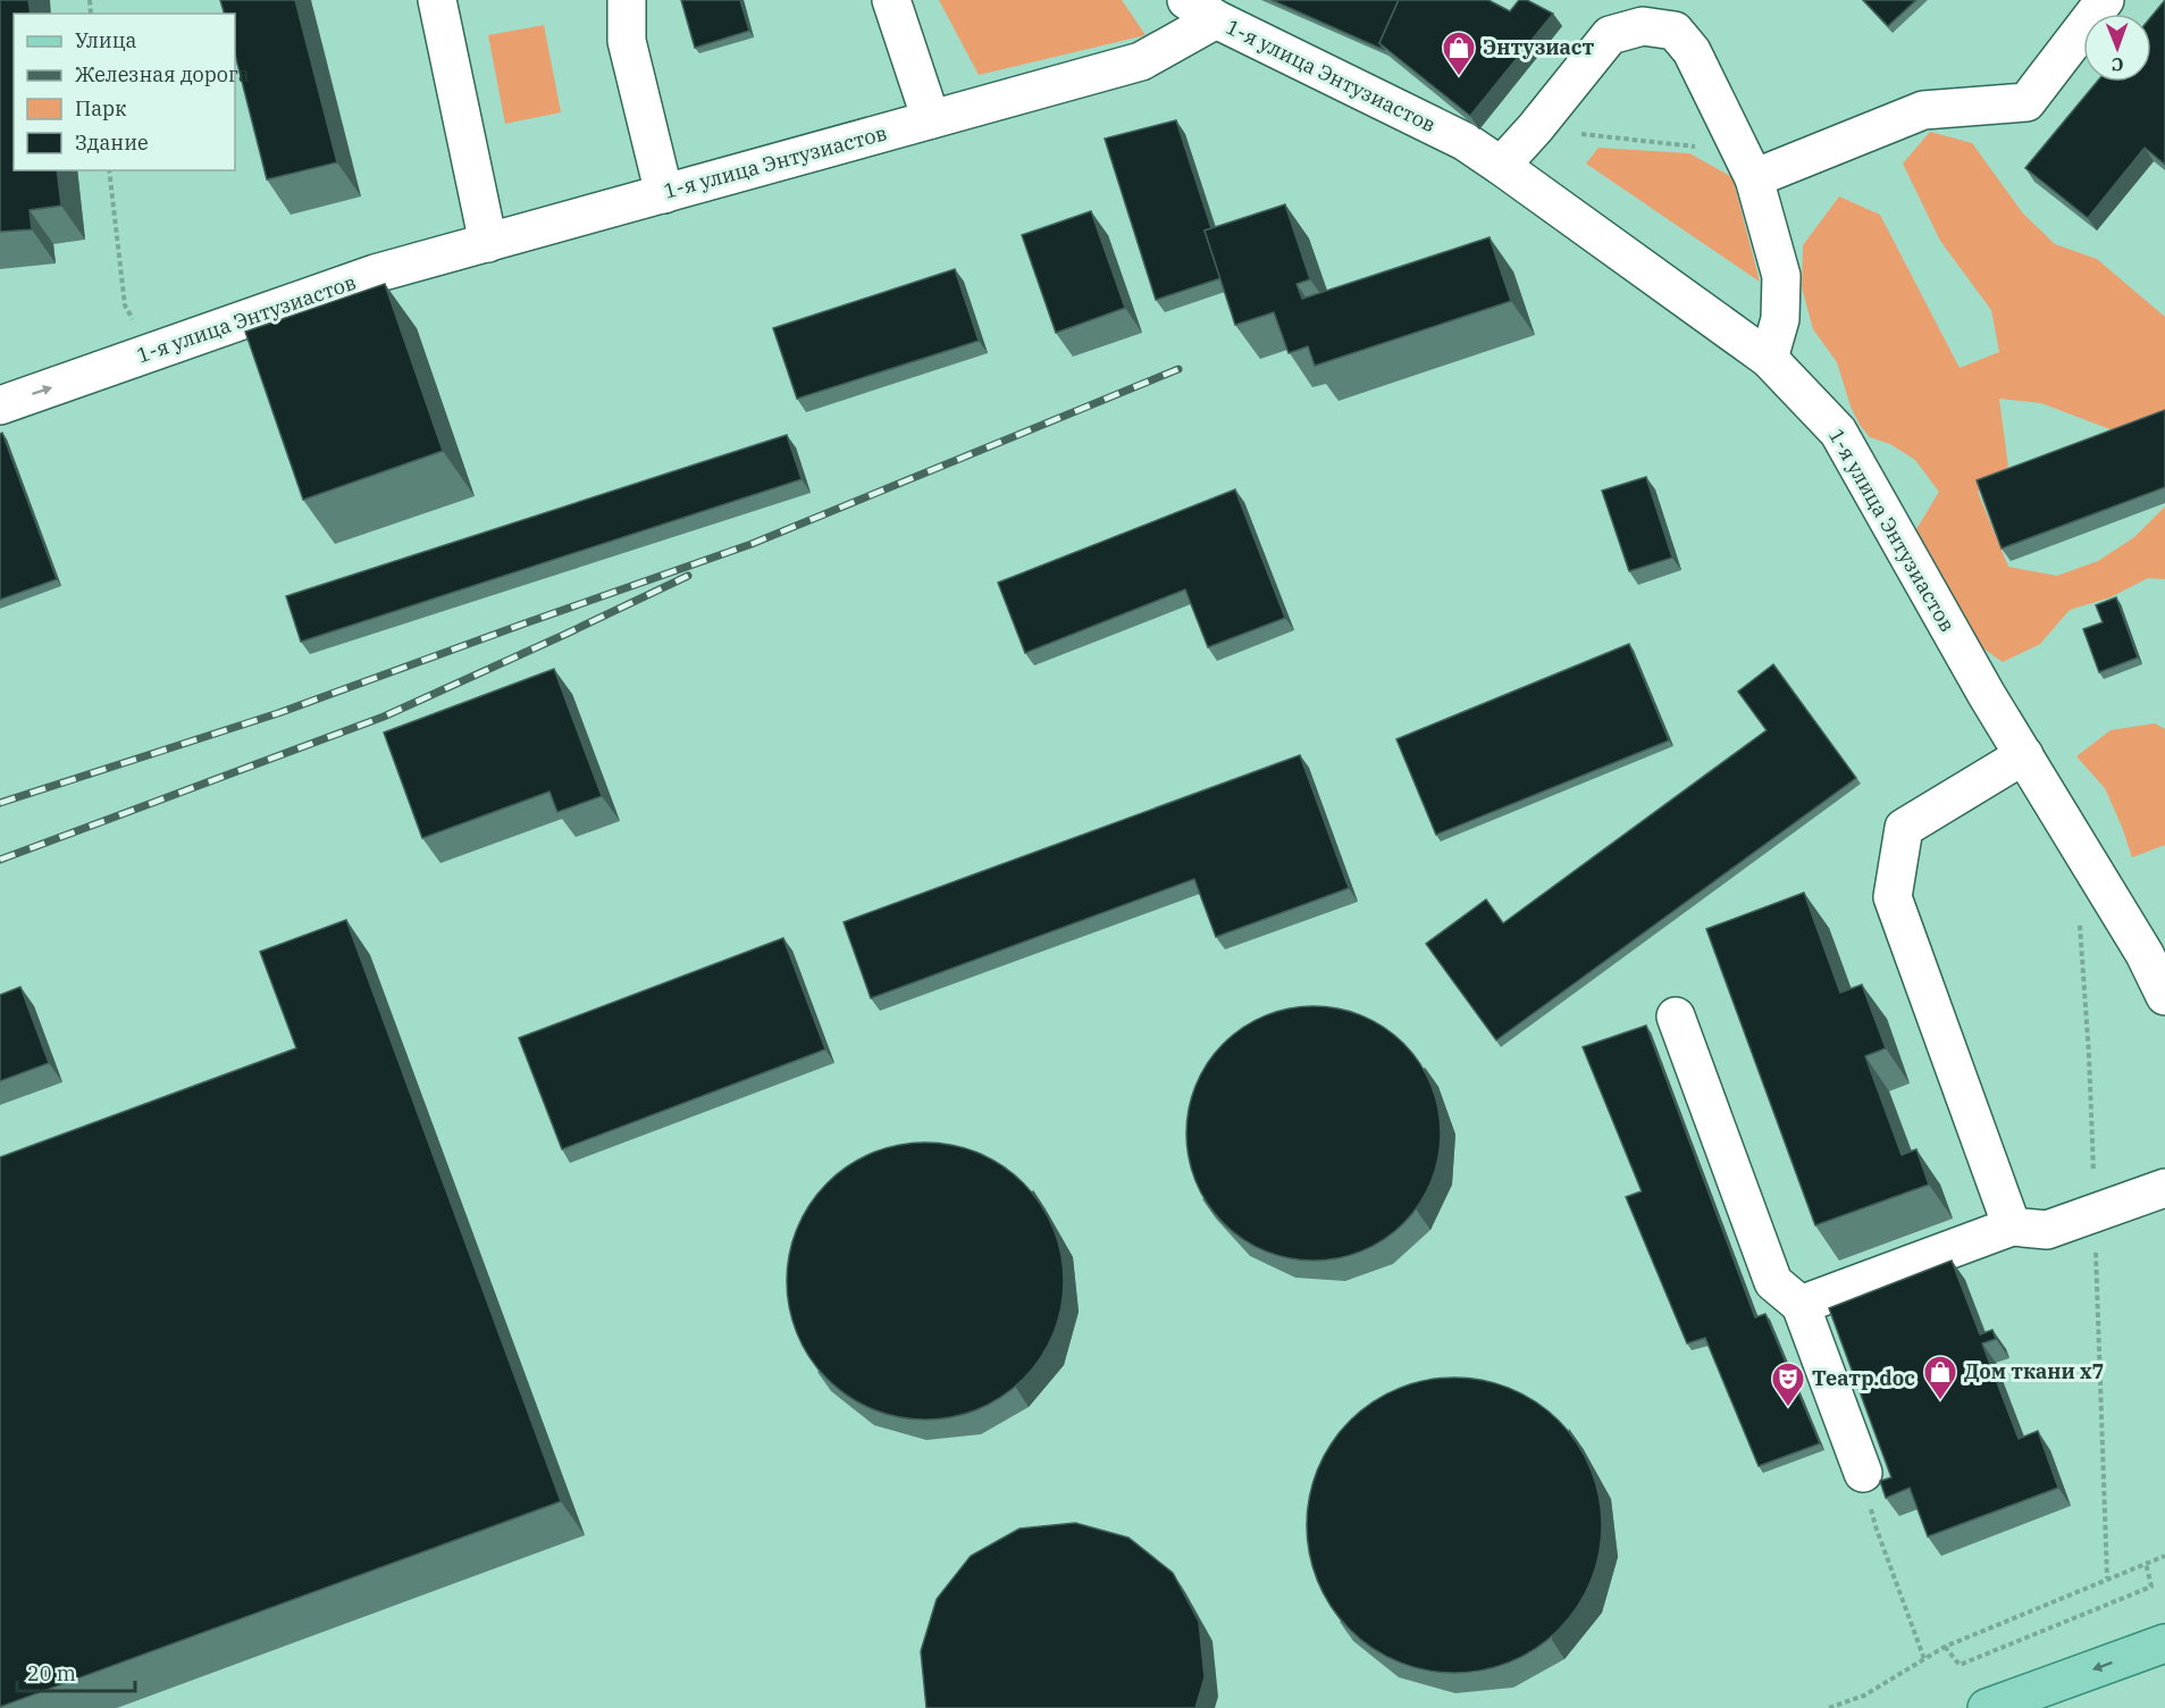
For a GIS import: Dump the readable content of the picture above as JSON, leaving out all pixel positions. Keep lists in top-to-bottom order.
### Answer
{
  "streets": {
    "street": ["1-я улица Энтузиастов"]
  },
  "places": {
    "shop": ["Энтузиаст", "Дом ткани x7"],
    "theatre": ["Театр.doc"]
  },
  "legend": [
    "Улица",
    "Железная дорога",
    "Парк",
    "Здание"
  ],
  "scale_bar": "20 m",
  "north": "bottom"
}
